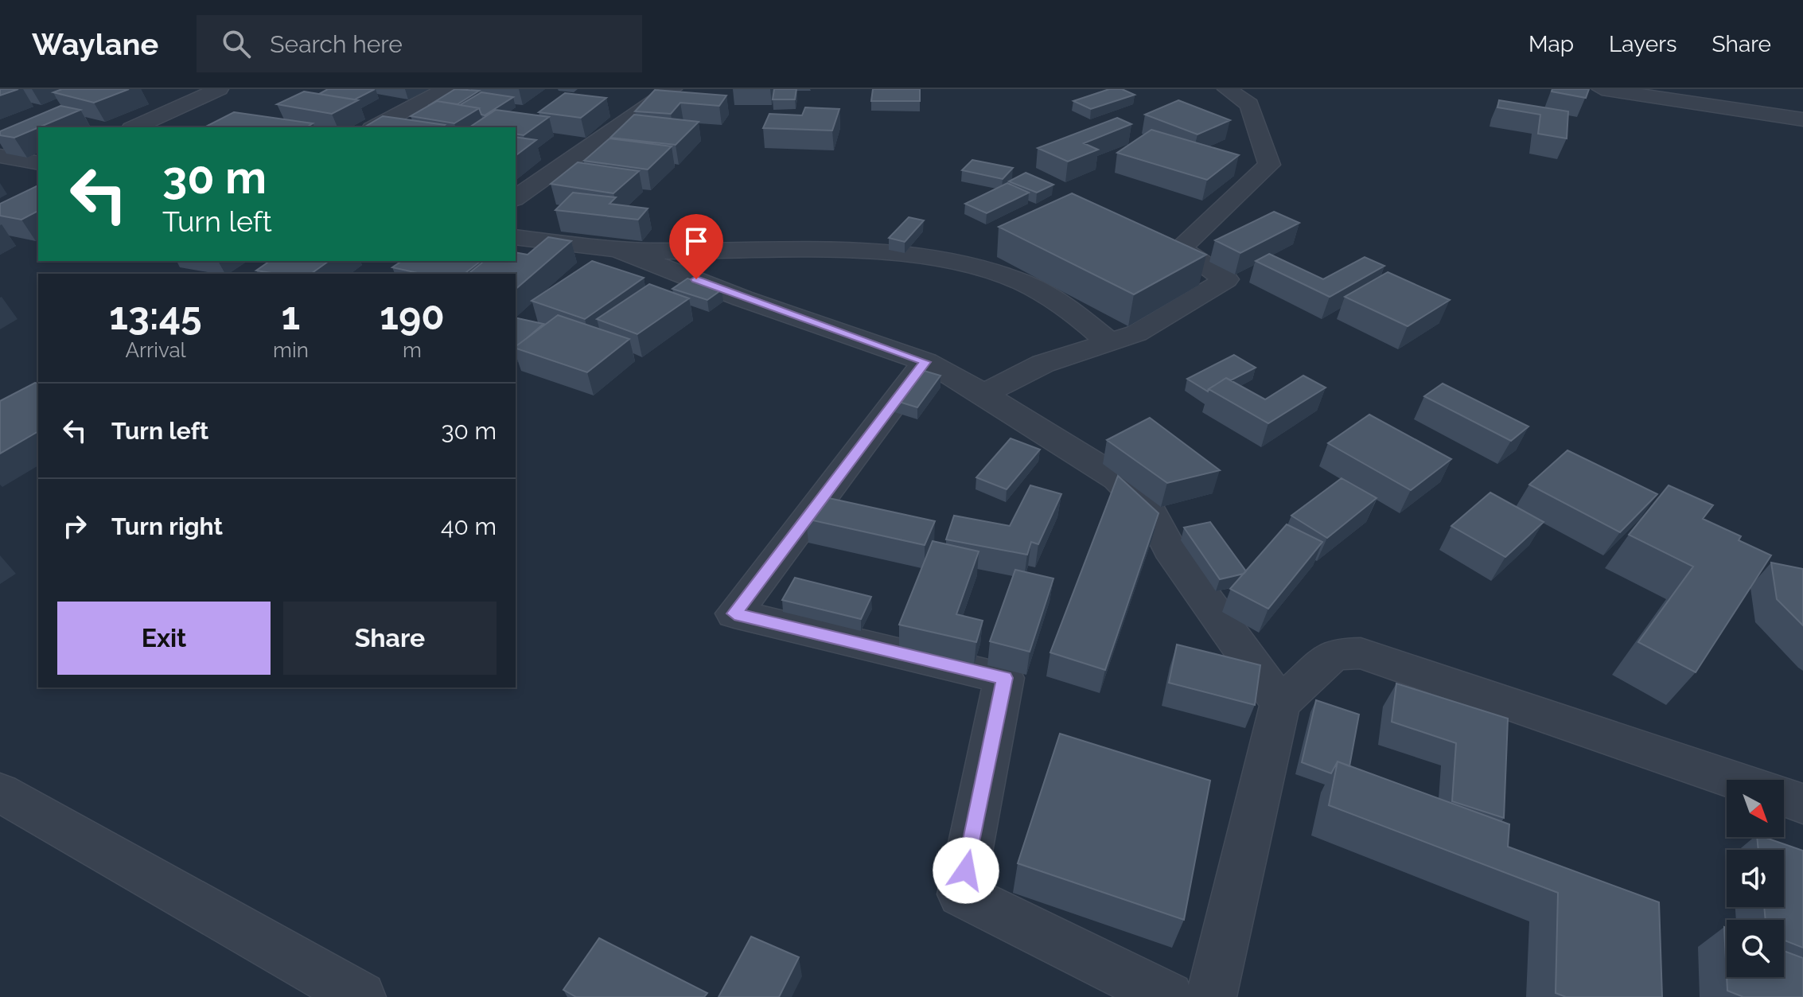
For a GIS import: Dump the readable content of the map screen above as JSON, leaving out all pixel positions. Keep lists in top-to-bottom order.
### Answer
{
  "north": "bottom right",
  "page": {
    "header": "Waylane",
    "search": "Search here",
    "nav": ["Map", "Layers", "Share"],
    "turn": ["30 m", "Turn left"],
    "eta": [
      "13:45",
      "Arrival",
      "1",
      "min",
      "190",
      "m"
    ],
    "list": [
      {
        "name": "Turn left",
        "value": "30 m"
      },
      {
        "name": "Turn right",
        "value": "40 m"
      }
    ],
    "buttons": ["Exit", "Share"]
  }
}
